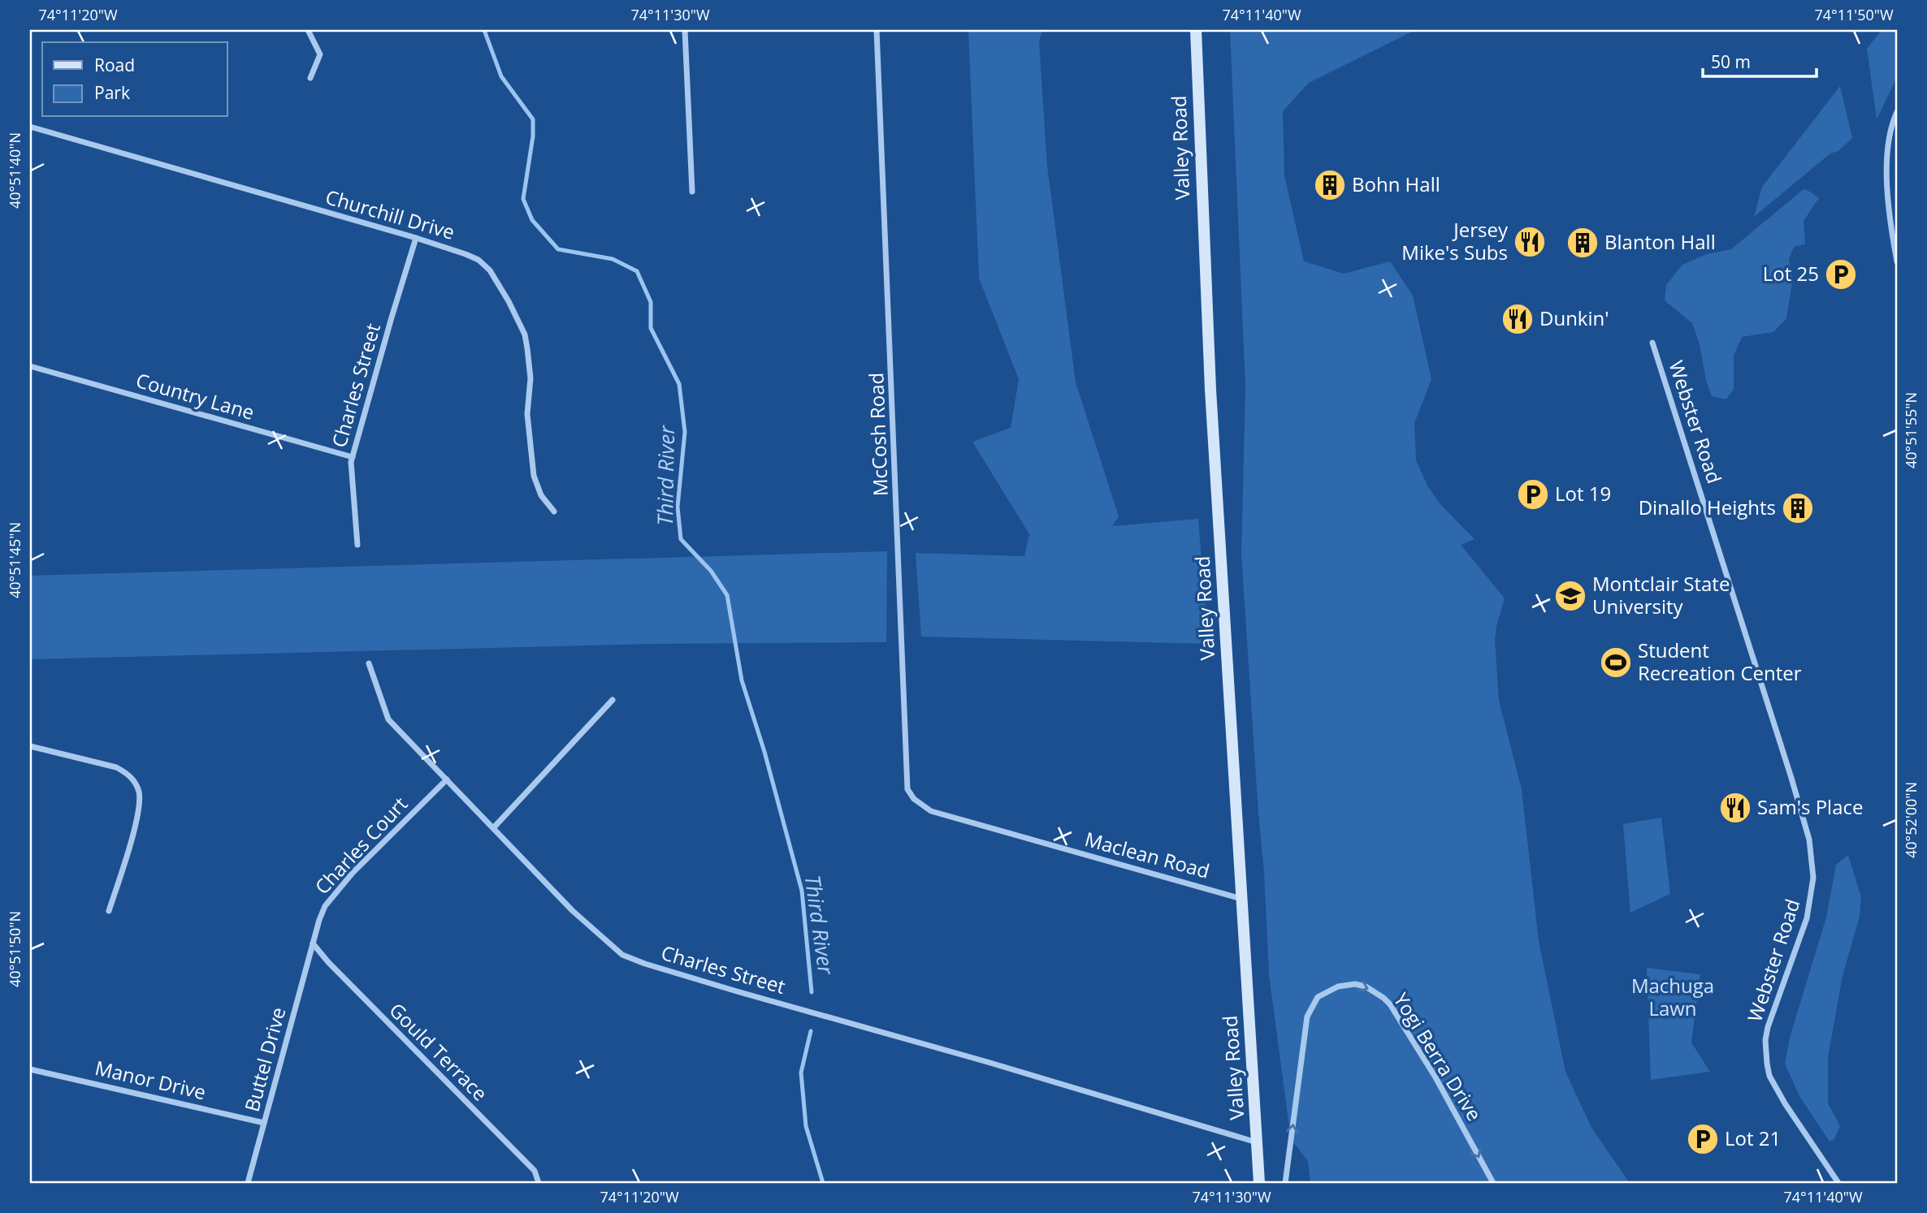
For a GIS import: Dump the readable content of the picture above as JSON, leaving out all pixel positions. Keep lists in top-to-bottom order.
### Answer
{
  "streets": {
    "main road": ["Valley Road"],
    "street": [
      "Churchill Drive",
      "Charles Street",
      "Country Lane",
      "Webster Road",
      "McCosh Road",
      "Charles Court",
      "Maclean Road",
      "Gould Terrace",
      "Yogi Berra Drive",
      "Buttel Drive",
      "Manor Drive"
    ]
  },
  "crossings": [
    ["Valley Road", "Charles Street"],
    ["Valley Road", "Maclean Road"],
    ["Churchill Drive", "Charles Street"],
    ["Charles Street", "Country Lane"],
    ["Charles Street", "Charles Court"],
    ["McCosh Road", "Maclean Road"],
    ["Charles Court", "Gould Terrace"],
    ["Charles Court", "Buttel Drive"],
    ["Gould Terrace", "Buttel Drive"],
    ["Buttel Drive", "Manor Drive"]
  ],
  "water": ["Third River"],
  "parks": ["Machuga Lawn"],
  "places": {
    "building": ["Bohn Hall", "Blanton Hall", "Dinallo Heights"],
    "restaurant": ["Jersey Mike's Subs", "Dunkin'", "Sam's Place"],
    "parking": ["Lot 25", "Lot 19", "Lot 21"],
    "school or university": ["Montclair State University"],
    "sports": ["Student Recreation Center"]
  },
  "legend": ["Road", "Park"],
  "scale_bar": "50 m",
  "coordinates": [
    "74°11'20\"W",
    "74°11'30\"W",
    "74°11'40\"W",
    "74°11'50\"W",
    "40°51'40\"N",
    "40°51'55\"N",
    "40°51'45\"N",
    "40°52'00\"N",
    "40°51'50\"N"
  ]
}
